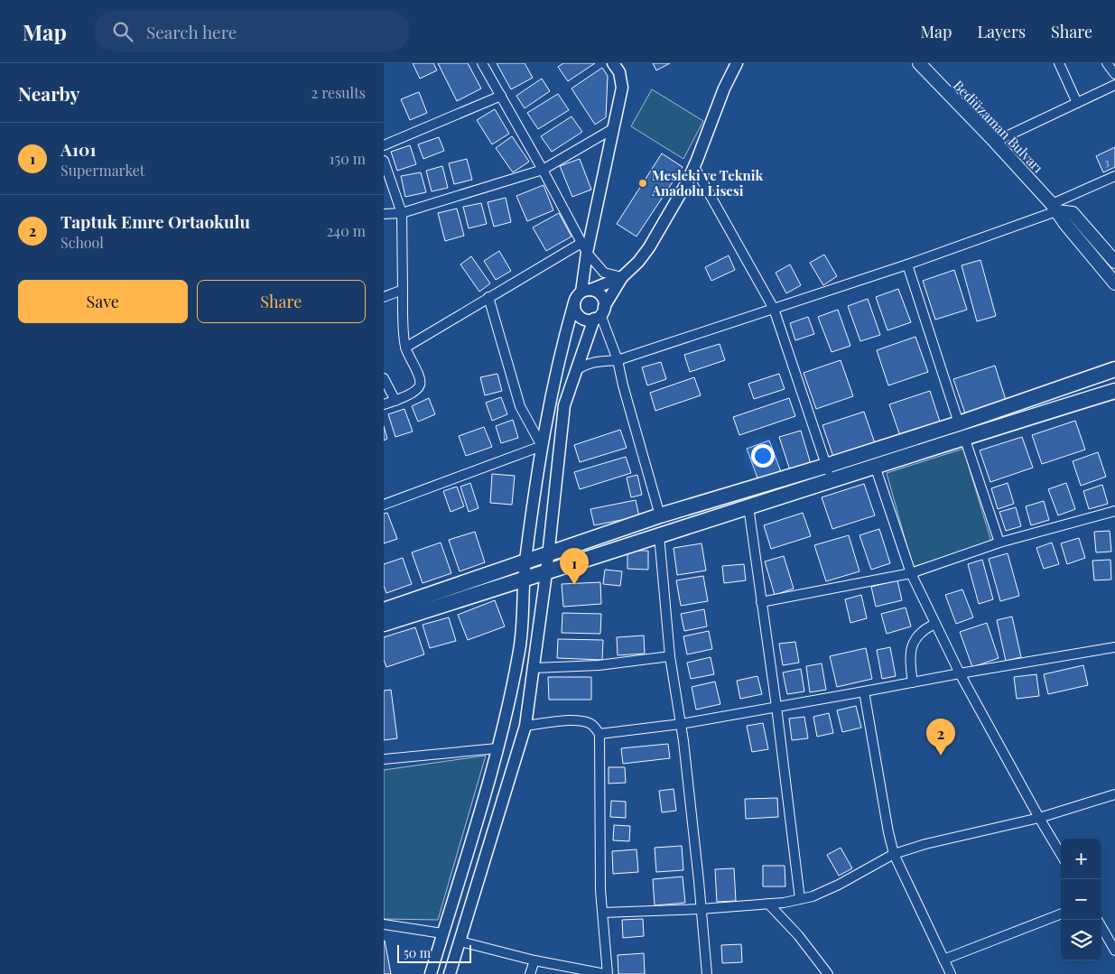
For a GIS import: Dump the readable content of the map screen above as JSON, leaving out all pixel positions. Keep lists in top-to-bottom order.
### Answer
{
  "streets": {
    "main road": ["Bediüzaman Bulvarı"]
  },
  "places": ["Mesleki ve Teknik Anadolu Lisesi"],
  "house_numbers": ["3"],
  "scale_bar": "50 m",
  "page": {
    "header": "Map",
    "search": "Search here",
    "nav": ["Map", "Layers", "Share"],
    "heading": ["Nearby", "2 results"],
    "list": [
      {
        "mark": "1",
        "name": "A101",
        "note": "Supermarket",
        "value": "150 m"
      },
      {
        "mark": "2",
        "name": "Taptuk Emre Ortaokulu",
        "note": "School",
        "value": "240 m"
      }
    ],
    "buttons": ["Save", "Share"],
    "pins": ["1", "2"],
    "map_buttons": ["+", "−"],
    "scale": "50 m"
  }
}
